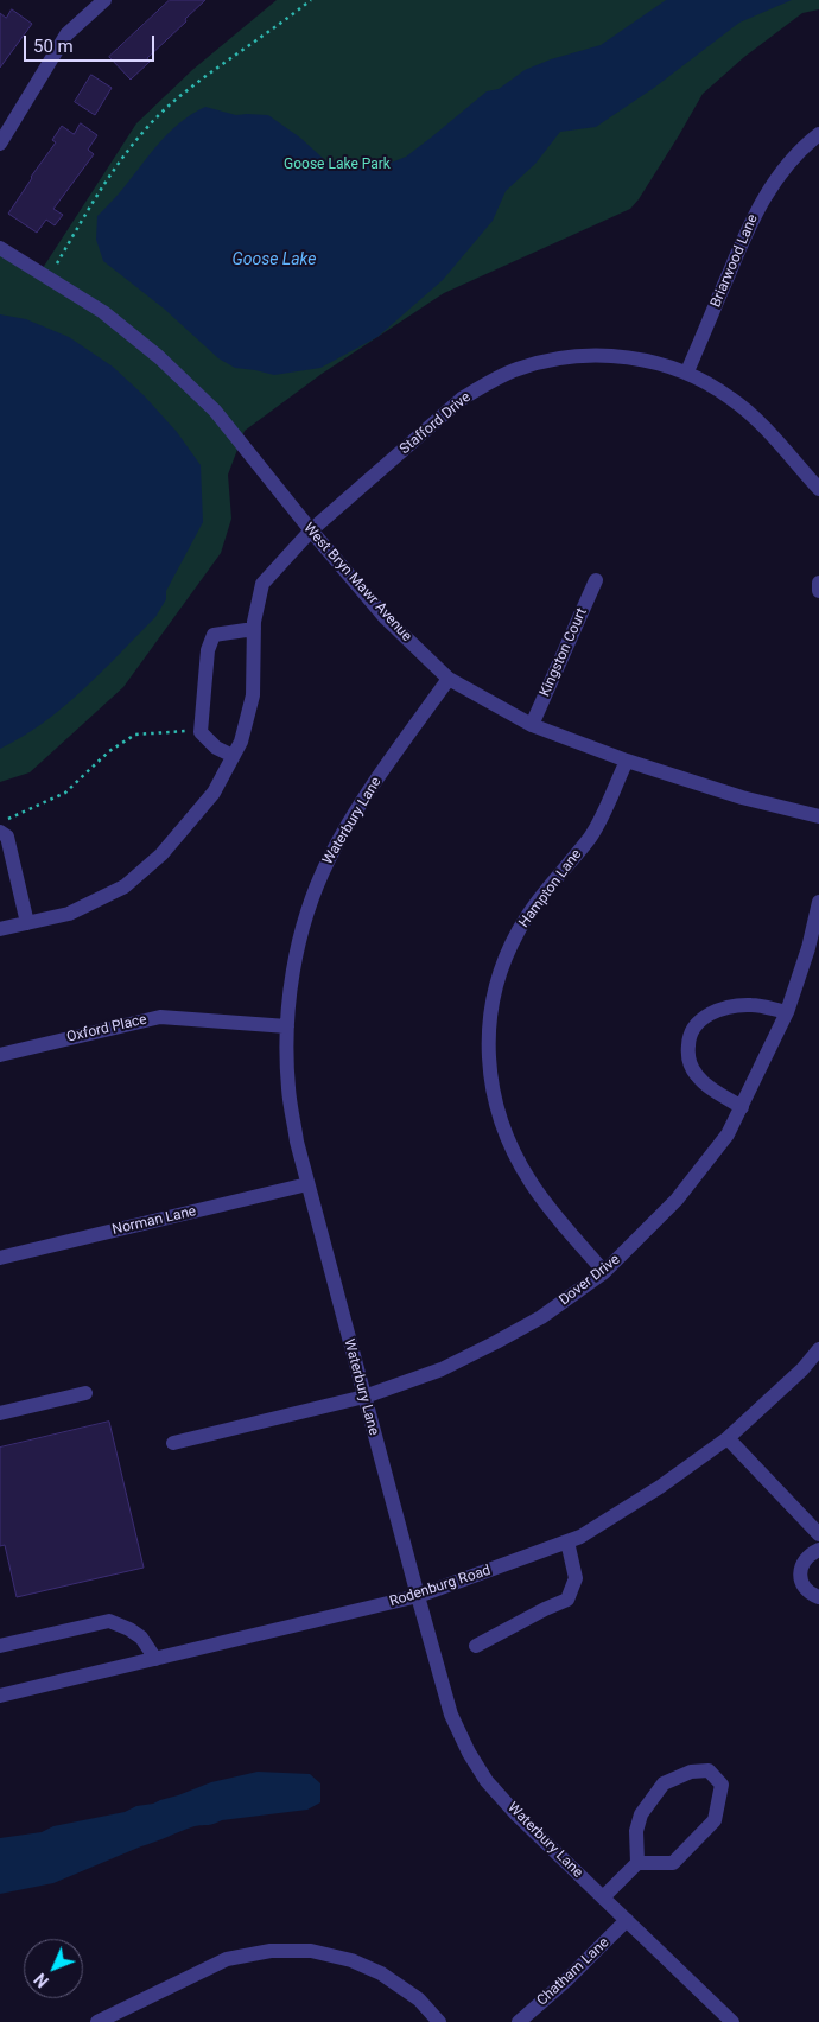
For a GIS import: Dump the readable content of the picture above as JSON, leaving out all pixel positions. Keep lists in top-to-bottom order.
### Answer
{
  "streets": {
    "street": [
      "Briarwood Lane",
      "Stafford Drive",
      "West Bryn Mawr Avenue",
      "Kingston Court",
      "Waterbury Lane",
      "Hampton Lane",
      "Oxford Place",
      "Norman Lane",
      "Dover Drive",
      "Rodenburg Road",
      "Chatham Lane"
    ]
  },
  "crossings": [
    ["Briarwood Lane", "Stafford Drive"],
    ["Stafford Drive", "West Bryn Mawr Avenue"],
    ["West Bryn Mawr Avenue", "Kingston Court"],
    ["West Bryn Mawr Avenue", "Waterbury Lane"],
    ["West Bryn Mawr Avenue", "Hampton Lane"],
    ["Waterbury Lane", "Oxford Place"],
    ["Waterbury Lane", "Norman Lane"],
    ["Waterbury Lane", "Dover Drive"],
    ["Waterbury Lane", "Rodenburg Road"],
    ["Waterbury Lane", "Chatham Lane"],
    ["Hampton Lane", "Dover Drive"]
  ],
  "water": ["Goose Lake"],
  "parks": ["Goose Lake Park"],
  "scale_bar": "50 m",
  "north": "bottom left"
}
